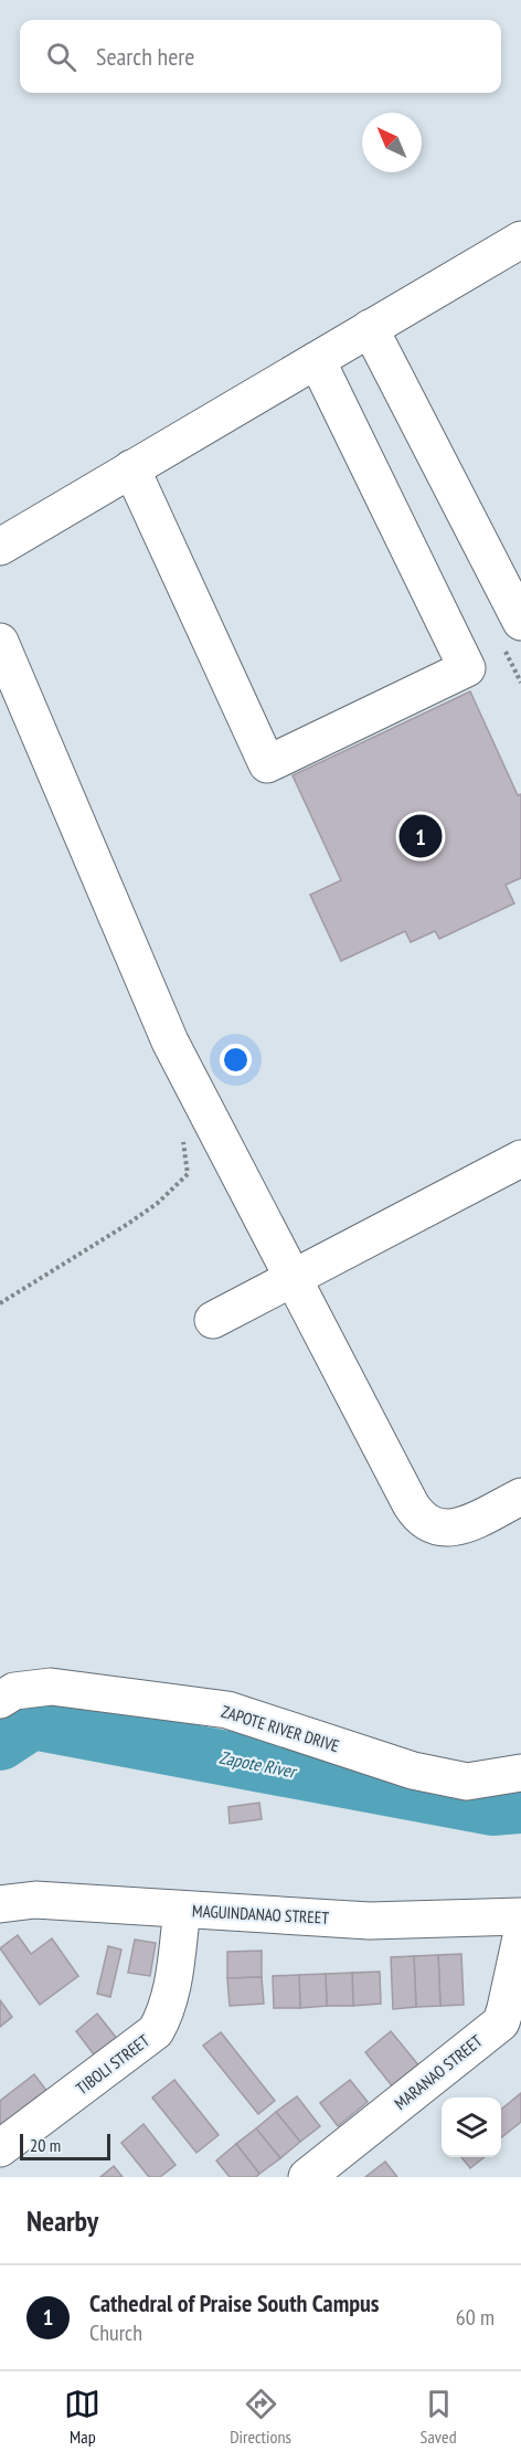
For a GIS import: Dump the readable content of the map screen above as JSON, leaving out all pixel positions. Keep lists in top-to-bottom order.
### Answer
{
  "streets": {
    "street": [
      "ZAPOTE RIVER DRIVE",
      "MAGUINDANAO STREET",
      "TIBOLI STREET",
      "MARANAO STREET"
    ]
  },
  "crossings": [
    ["MAGUINDANAO STREET", "TIBOLI STREET"]
  ],
  "water": ["Zapote River"],
  "scale_bar": "20 m",
  "north": "top left",
  "page": {
    "search": "Search here",
    "pins": "1",
    "scale": "20 m",
    "heading": "Nearby",
    "list": [
      {
        "mark": "1",
        "name": "Cathedral of Praise South Campus",
        "note": "Church",
        "value": "60 m"
      }
    ],
    "nav": ["Map", "Directions", "Saved"]
  }
}
